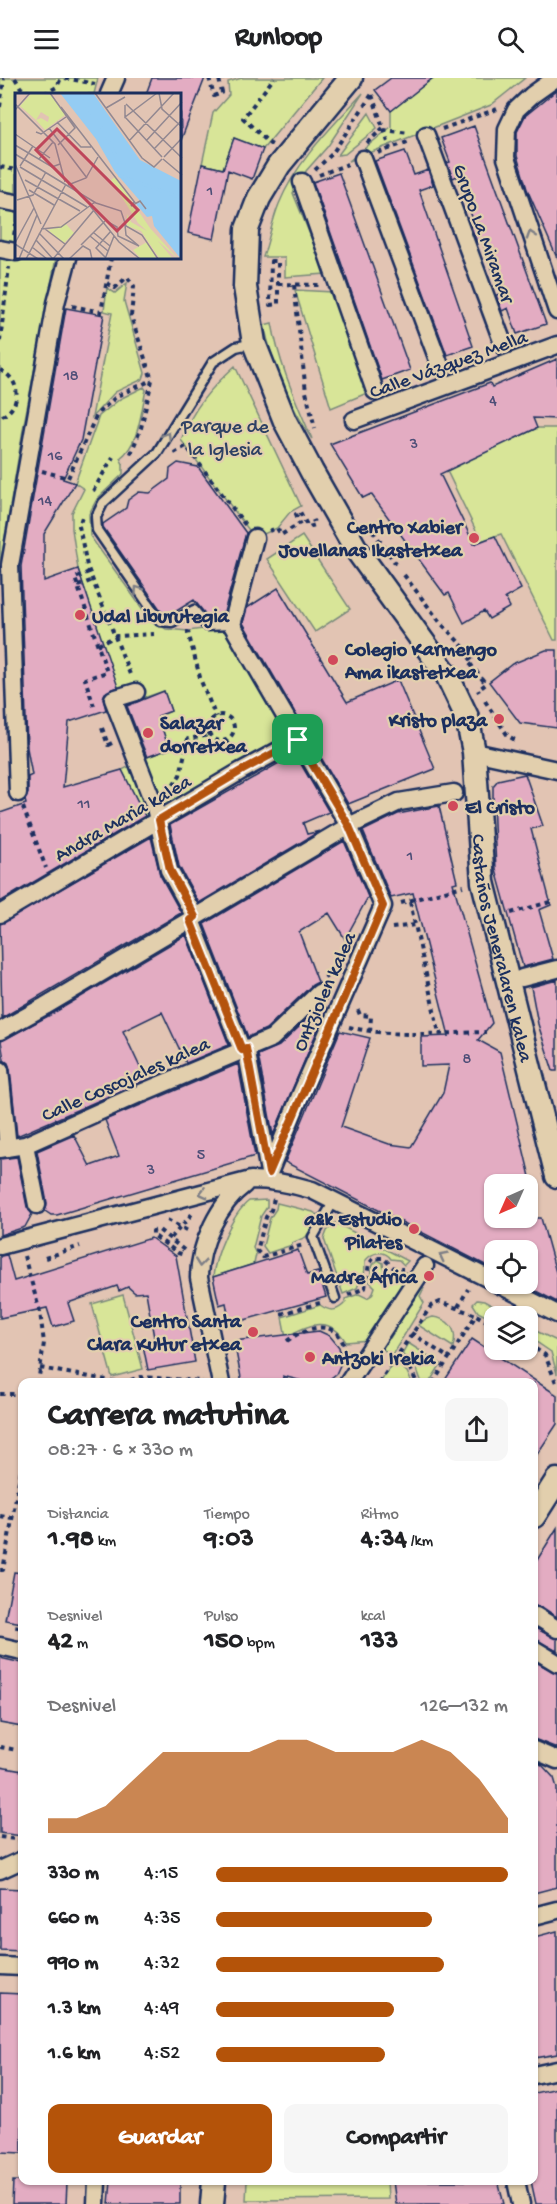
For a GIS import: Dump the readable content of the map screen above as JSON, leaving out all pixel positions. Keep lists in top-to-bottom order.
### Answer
{
  "streets": {
    "street": [
      "Grupo La Miramar",
      "Calle Vázquez Mella",
      "Andra Maria kalea",
      "Castaños Jeneralaren kalea",
      "Ontziolen kalea",
      "Calle Coscojales kalea"
    ]
  },
  "crossings": [
    ["Andra Maria kalea", "Ontziolen kalea"],
    ["Ontziolen kalea", "Calle Coscojales kalea"]
  ],
  "parks": ["Parque de la Iglesia"],
  "places": [
    "Centro Xabier Jovellanas Ikastetxea",
    "Udal Liburutegia",
    "Colegio Karmengo Ama ikastetxea",
    "Kristo plaza",
    "Salazar dorretxea",
    "El Cristo",
    "a&k Estudio Pilates",
    "Madre África",
    "Centro Santa Clara Kultur etxea",
    "Antzoki Irekia"
  ],
  "house_numbers": [
    "1",
    "18",
    "4",
    "3",
    "16",
    "14",
    "11",
    "1",
    "8",
    "5",
    "3"
  ],
  "north": "bottom left",
  "page": {
    "header": "Runloop",
    "heading": ["Carrera matutina", "08:27 · 6 × 330 m"],
    "stats": [
      ["Distancia", "1.98 km"],
      ["Tiempo", "9:03"],
      ["Ritmo", "4:34 /km"],
      ["Desnivel", "42 m"],
      ["Pulso", "150 bpm"],
      ["kcal", "133"]
    ],
    "chart": ["Desnivel", "126–132 m"],
    "list": [
      {
        "name": "330 m",
        "note": "4:15"
      },
      {
        "name": "660 m",
        "note": "4:35"
      },
      {
        "name": "990 m",
        "note": "4:32"
      },
      {
        "name": "1.3 km",
        "note": "4:49"
      },
      {
        "name": "1.6 km",
        "note": "4:52"
      }
    ],
    "buttons": ["Guardar", "Compartir"]
  }
}
